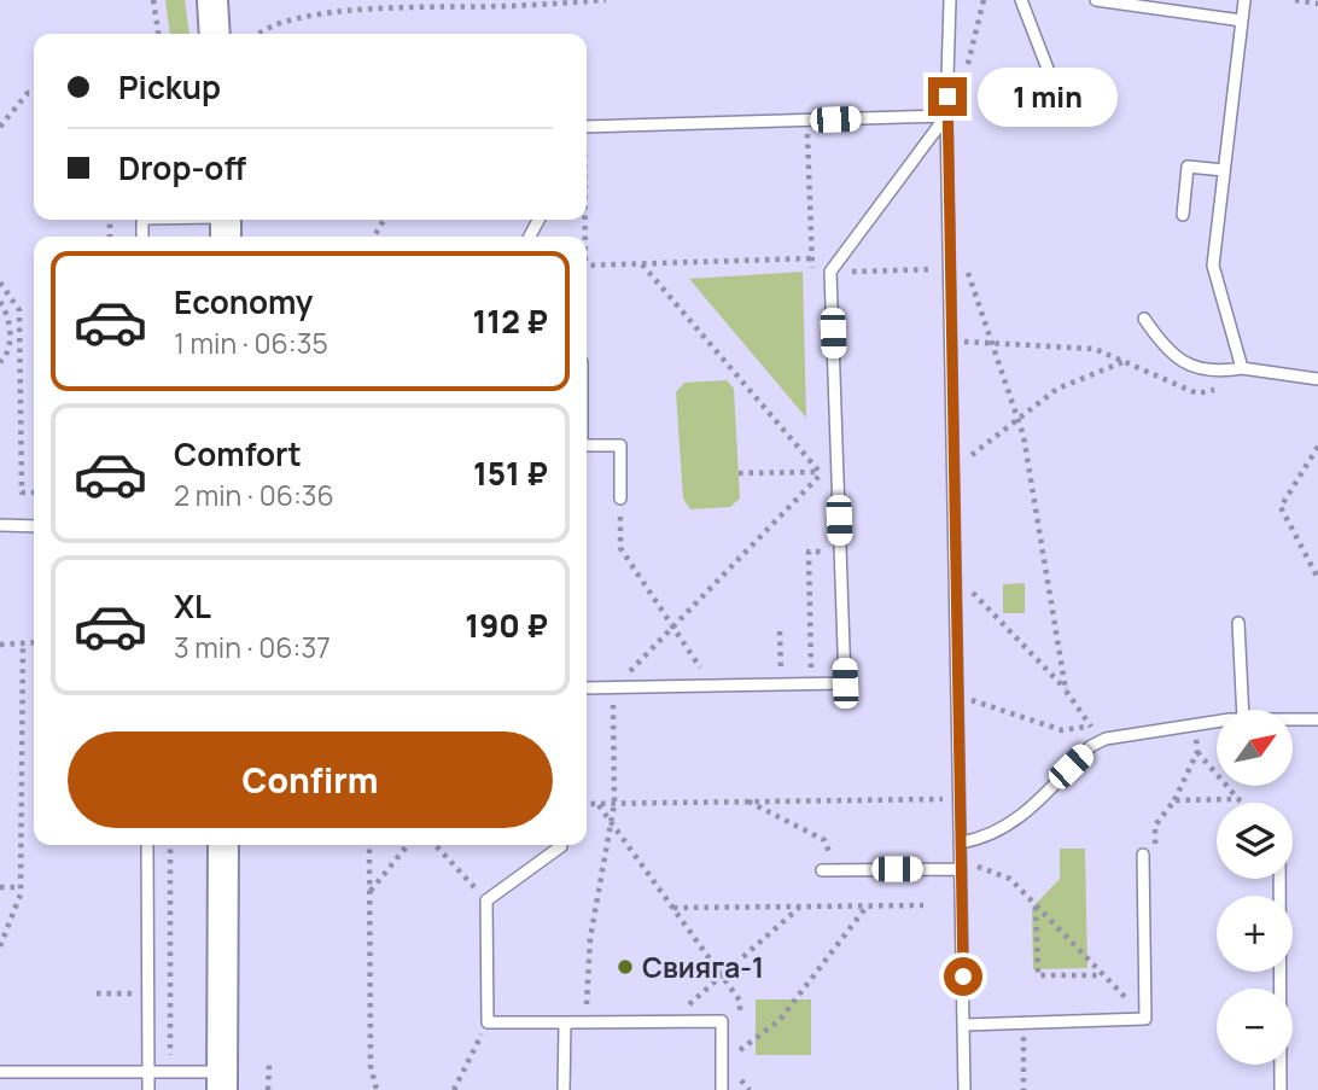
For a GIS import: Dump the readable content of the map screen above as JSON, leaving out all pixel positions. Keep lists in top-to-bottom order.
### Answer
{
  "places": ["Свияга-1"],
  "north": "top right",
  "page": {
    "banner": ["Pickup", "Drop-off"],
    "bubble": "1 min",
    "list": [
      {
        "name": "Economy",
        "note": "1 min · 06:35",
        "value": "112 ₽"
      },
      {
        "name": "Comfort",
        "note": "2 min · 06:36",
        "value": "151 ₽"
      },
      {
        "name": "XL",
        "note": "3 min · 06:37",
        "value": "190 ₽"
      }
    ],
    "map_buttons": ["+", "−"],
    "buttons": "Confirm"
  }
}
